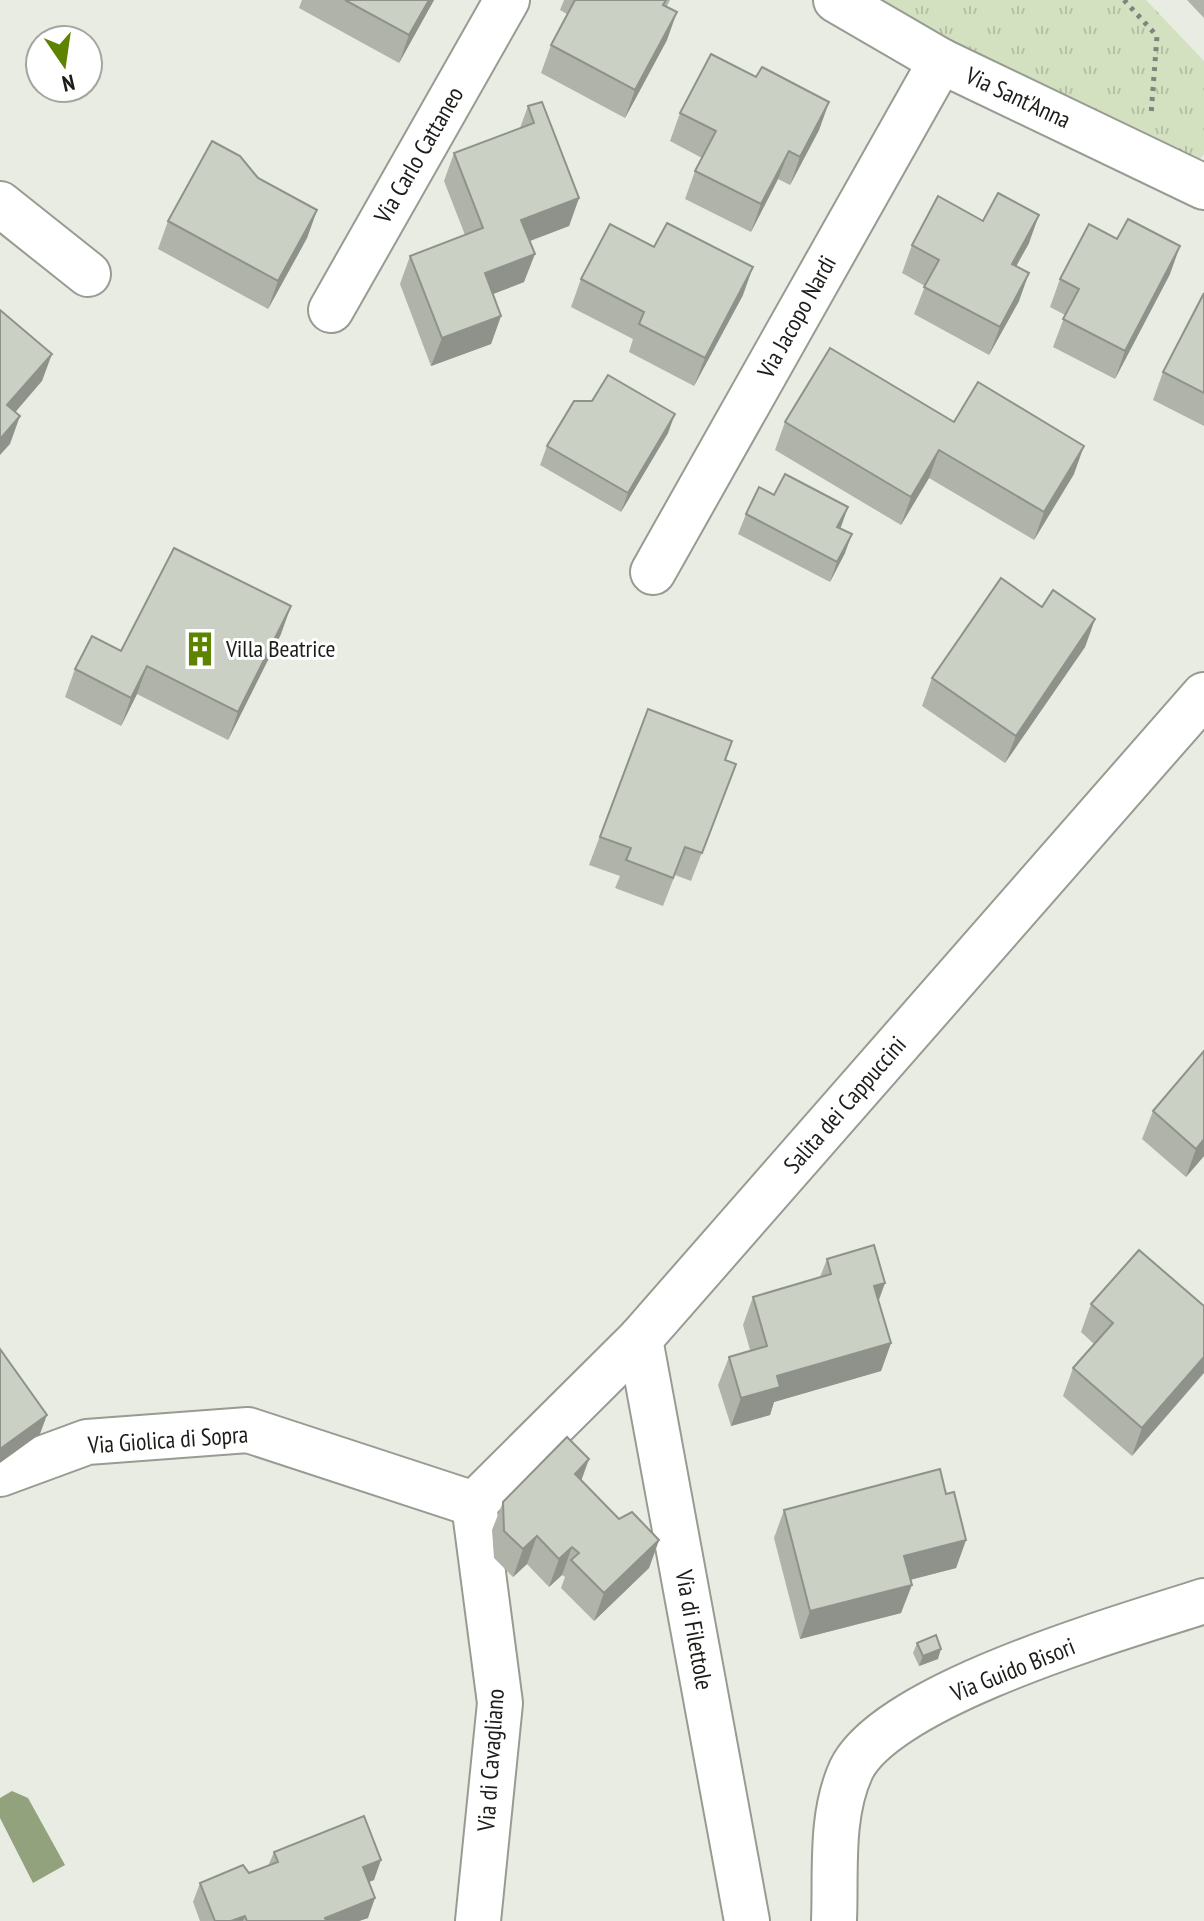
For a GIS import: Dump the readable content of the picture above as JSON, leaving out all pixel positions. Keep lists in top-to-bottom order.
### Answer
{
  "streets": {
    "street": [
      "Via Sant'Anna",
      "Via Carlo Cattaneo",
      "Via Jacopo Nardi",
      "Salita dei Cappuccini",
      "Via Giolica di Sopra",
      "Via di Filettole",
      "Via Guido Bisori",
      "Via di Cavagliano"
    ]
  },
  "crossings": [
    ["Via Sant'Anna", "Via Jacopo Nardi"],
    ["Salita dei Cappuccini", "Via Giolica di Sopra"],
    ["Salita dei Cappuccini", "Via di Filettole"],
    ["Salita dei Cappuccini", "Via di Cavagliano"],
    ["Via Giolica di Sopra", "Via di Cavagliano"]
  ],
  "places": {
    "building": ["Villa Beatrice"]
  },
  "north": "bottom"
}
